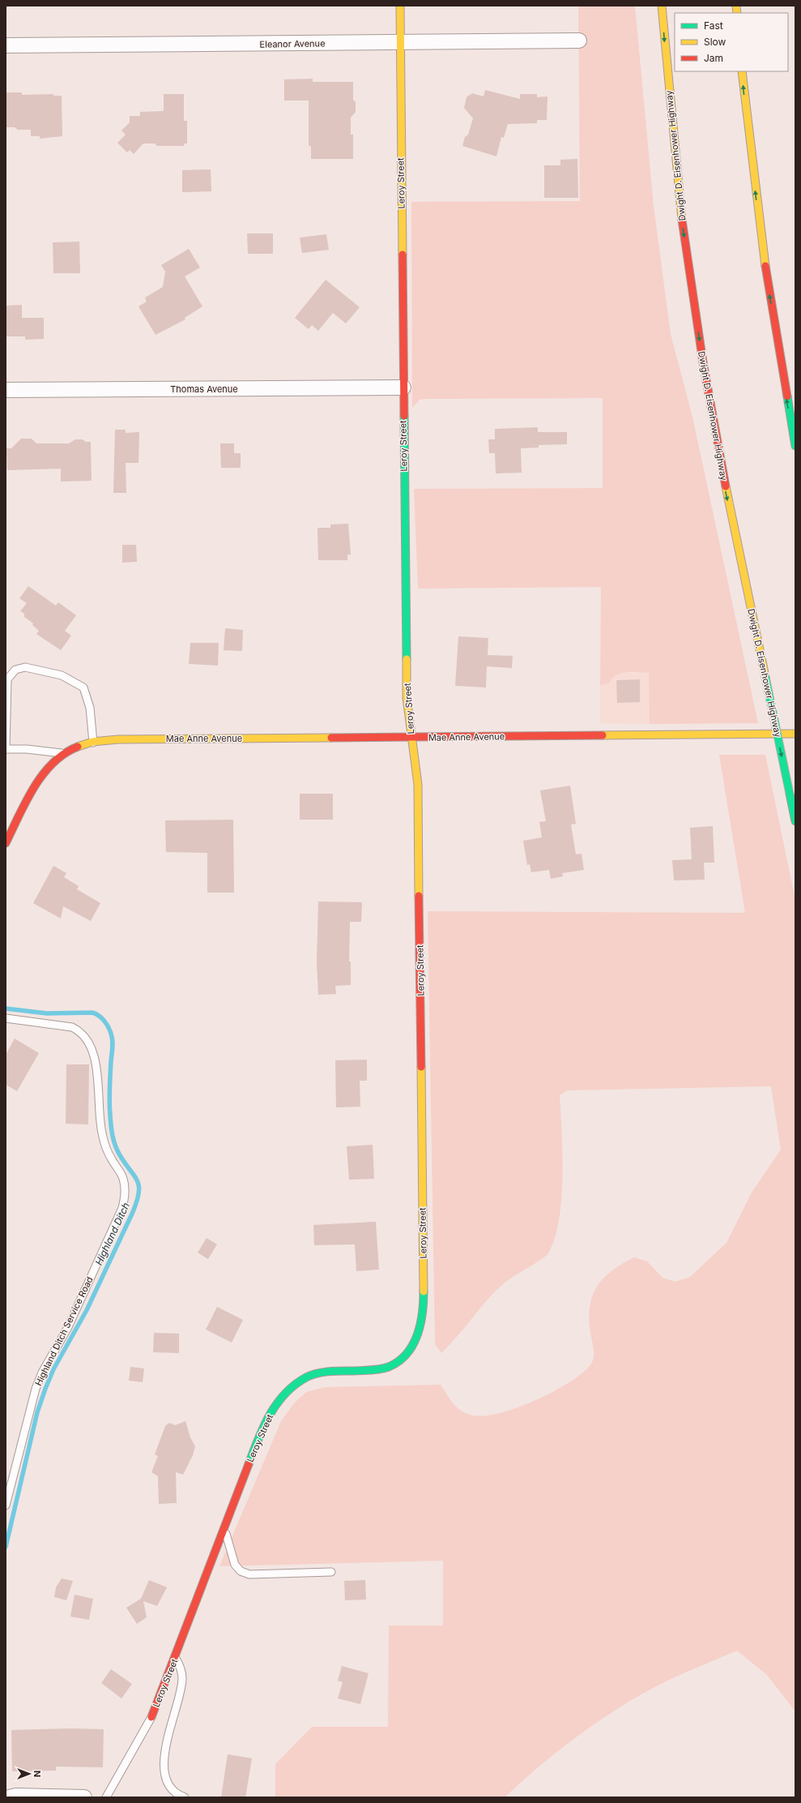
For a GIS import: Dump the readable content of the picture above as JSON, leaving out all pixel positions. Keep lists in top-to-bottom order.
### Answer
{
  "streets": {
    "main road": ["Dwight D. Eisenhower Highway", "Leroy Street", "Mae Anne Avenue"],
    "street": ["Eleanor Avenue", "Thomas Avenue"],
    "lane": ["Highland Ditch Service Road"]
  },
  "crossings": [
    ["Eleanor Avenue", "Leroy Street"],
    ["Leroy Street", "Thomas Avenue"],
    ["Leroy Street", "Mae Anne Avenue"]
  ],
  "one_way": ["Dwight D. Eisenhower Highway"],
  "water": ["Highland Ditch"],
  "legend": ["Fast", "Slow", "Jam"],
  "north": "right"
}
